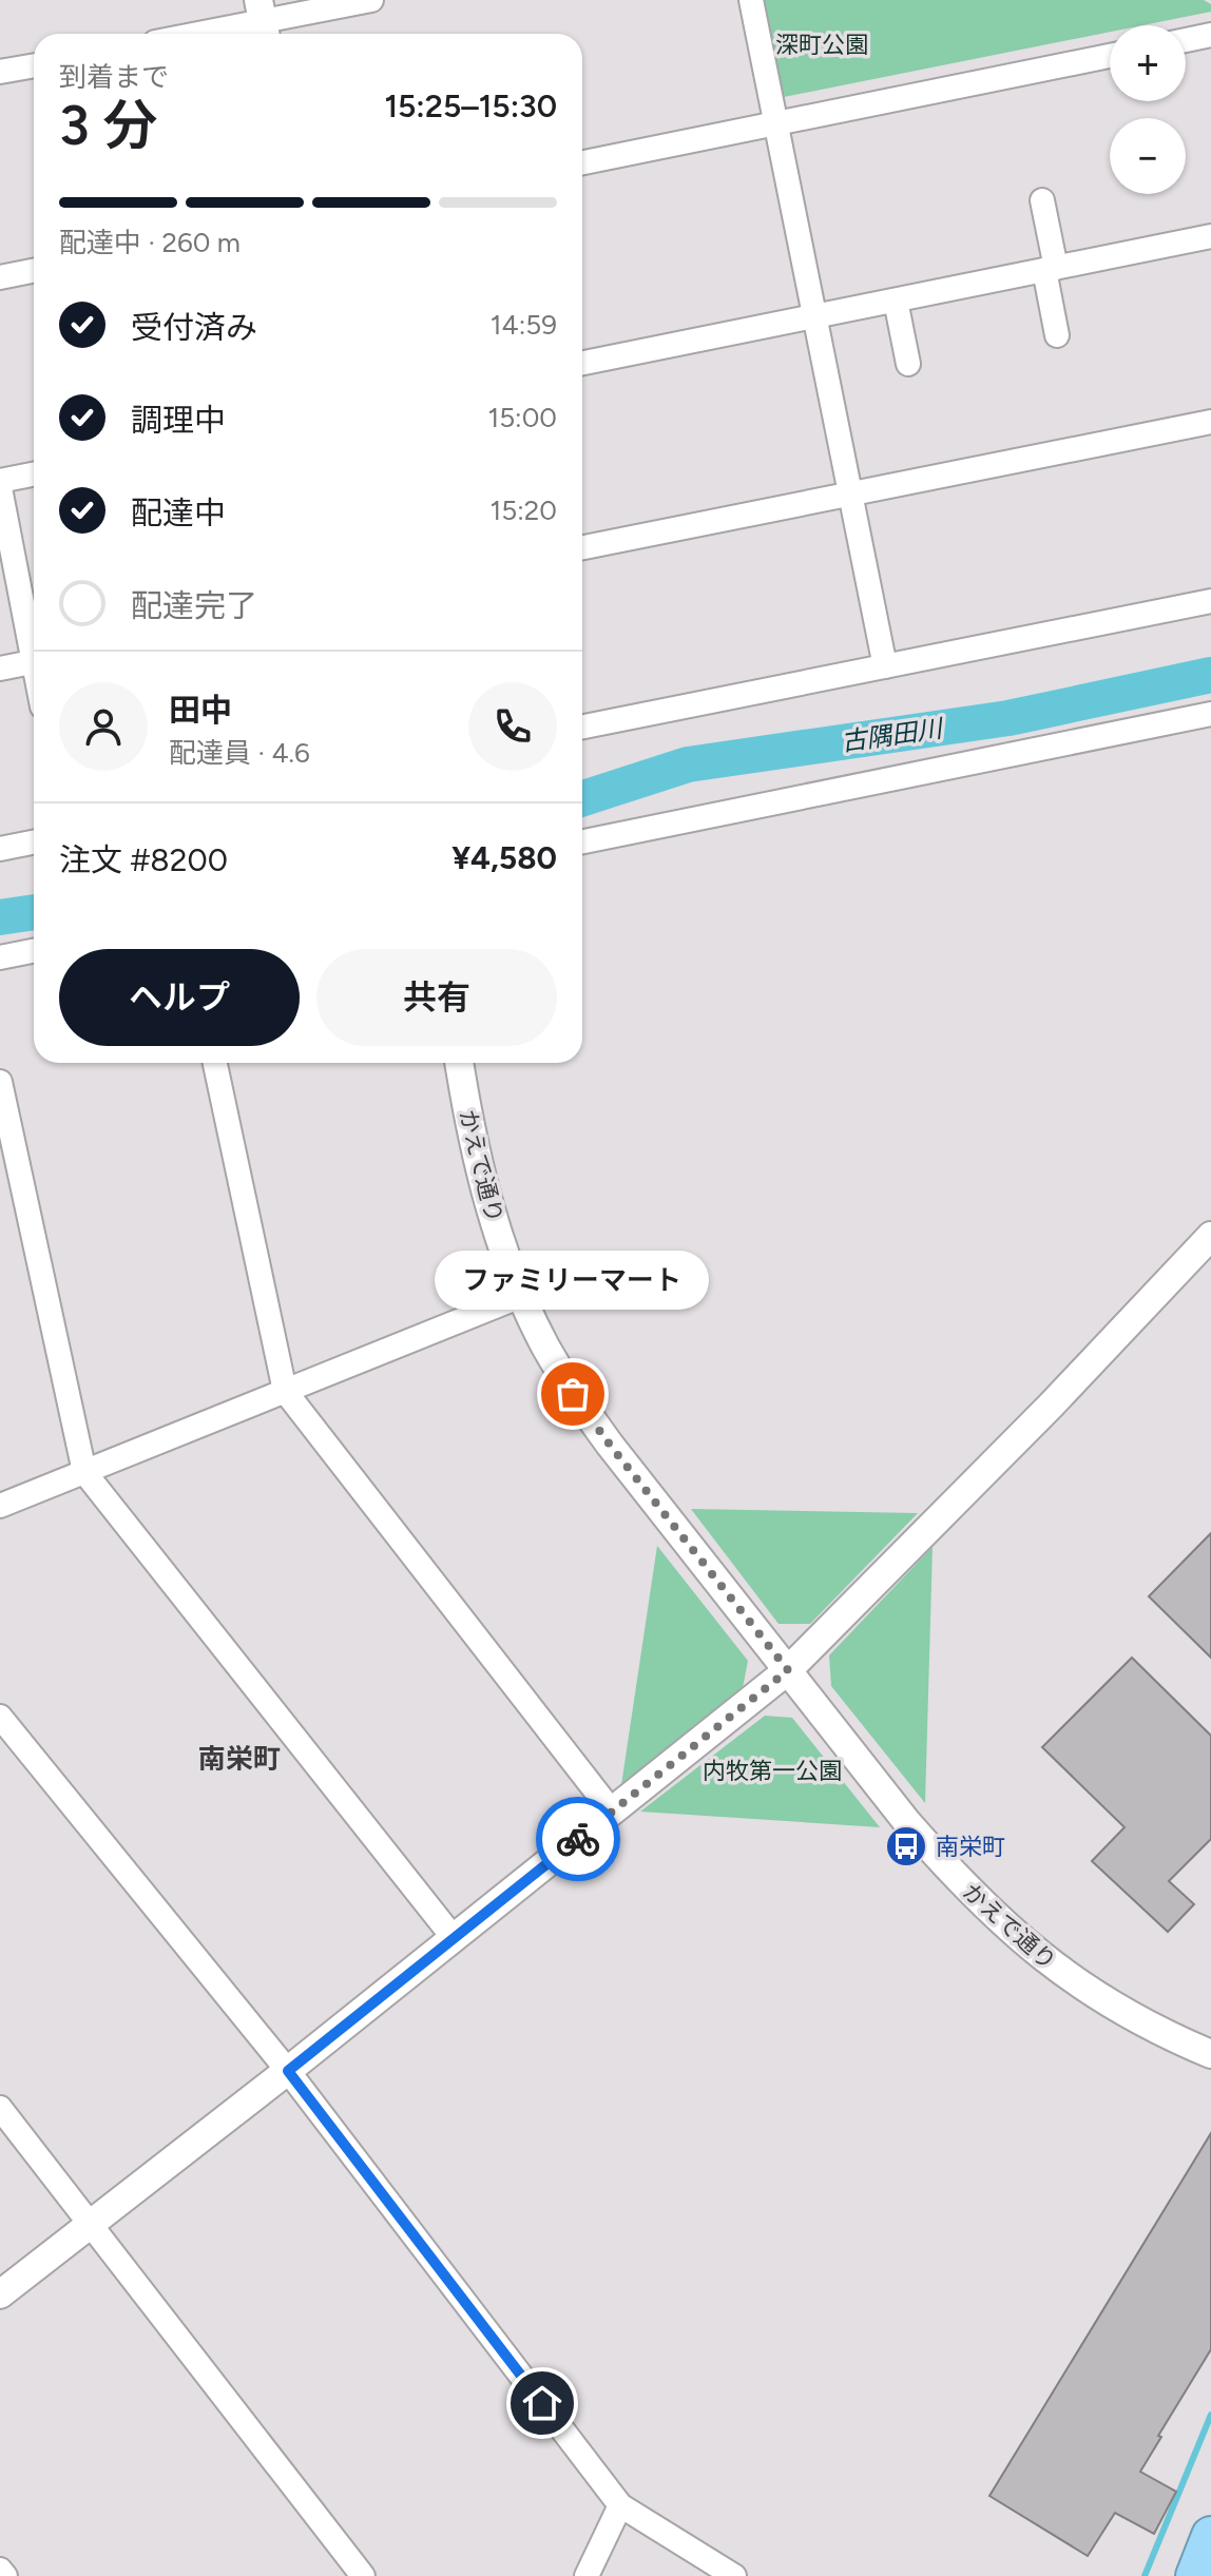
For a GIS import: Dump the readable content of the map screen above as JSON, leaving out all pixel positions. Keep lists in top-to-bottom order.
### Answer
{
  "streets": {
    "street": ["かえで通り"]
  },
  "districts": ["南栄町"],
  "water": ["古隅田川"],
  "parks": ["深町公園", "内牧第一公園"],
  "places": {
    "other": ["ファミリーマート"],
    "bus stop": ["南栄町"]
  },
  "page": {
    "map_buttons": ["+", "−"],
    "heading": ["3 分", "到着まで", "15:25–15:30"],
    "panel": [
      "田中",
      "配達員 · 4.6",
      "注文 #8200",
      "¥4,580"
    ],
    "bar": "配達中 · 260 m",
    "list": [
      ["受付済み", "14:59"],
      ["調理中", "15:00"],
      ["配達中", "15:20"],
      "配達完了"
    ],
    "buttons": ["ヘルプ", "共有"],
    "bubble": "ファミリーマート"
  }
}
